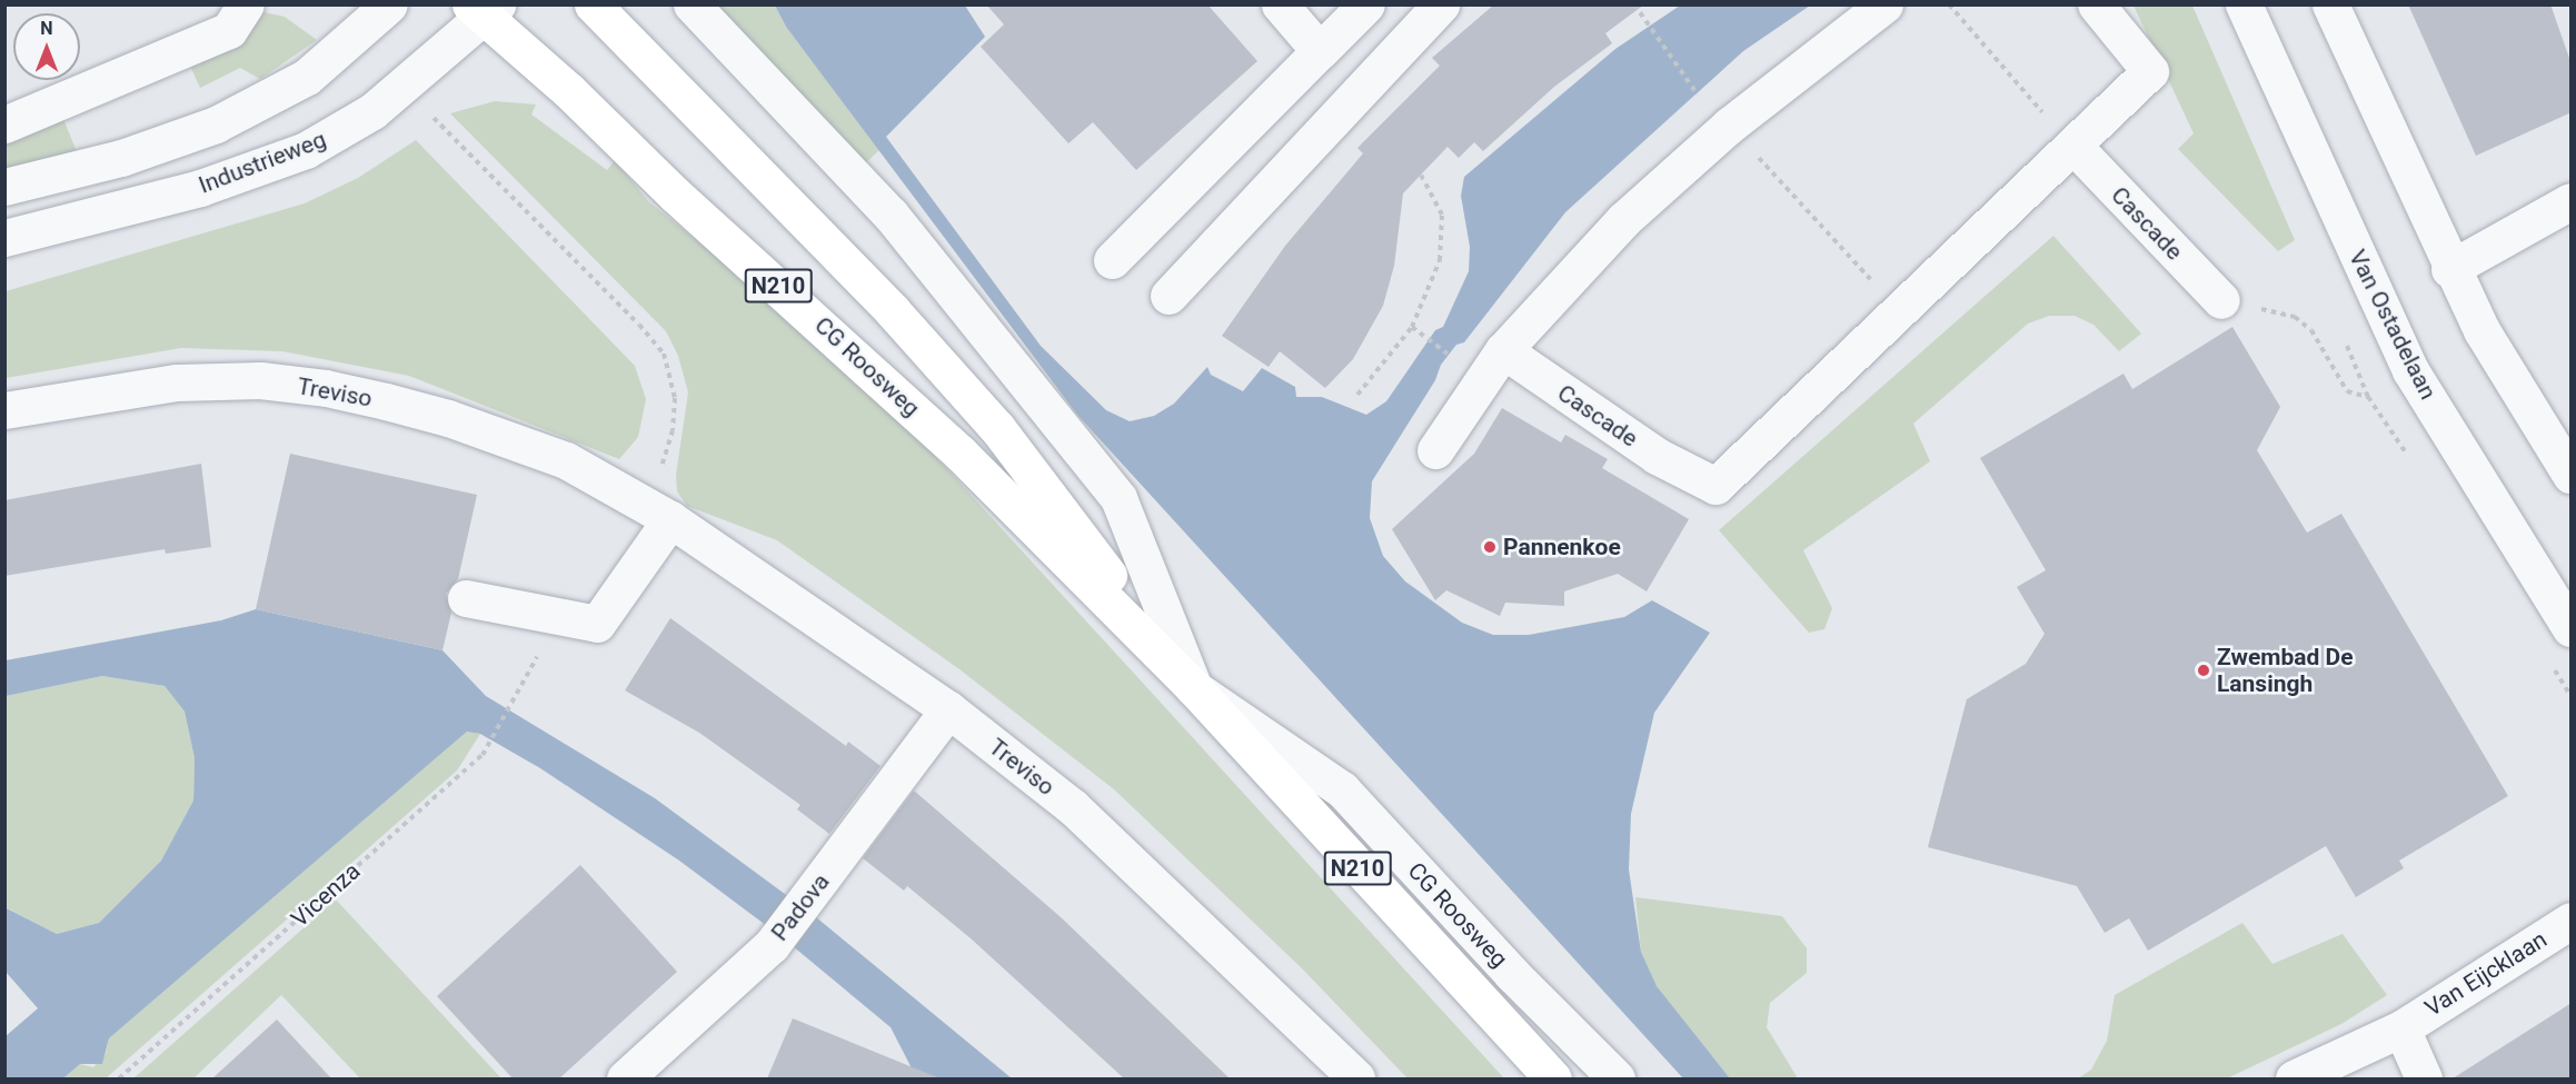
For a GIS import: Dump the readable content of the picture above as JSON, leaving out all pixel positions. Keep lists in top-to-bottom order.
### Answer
{
  "streets": {
    "main road": ["N210", "CG Roosweg"],
    "street": [
      "Industrieweg",
      "Cascade",
      "Van Ostadelaan",
      "Treviso",
      "Padova",
      "Van Eijcklaan"
    ],
    "path": ["Vicenza"]
  },
  "crossings": [
    ["Industrieweg", "CG Roosweg"],
    ["Treviso", "Padova"]
  ],
  "places": ["Pannenkoe", "Zwembad De Lansingh"],
  "north": "top"
}
